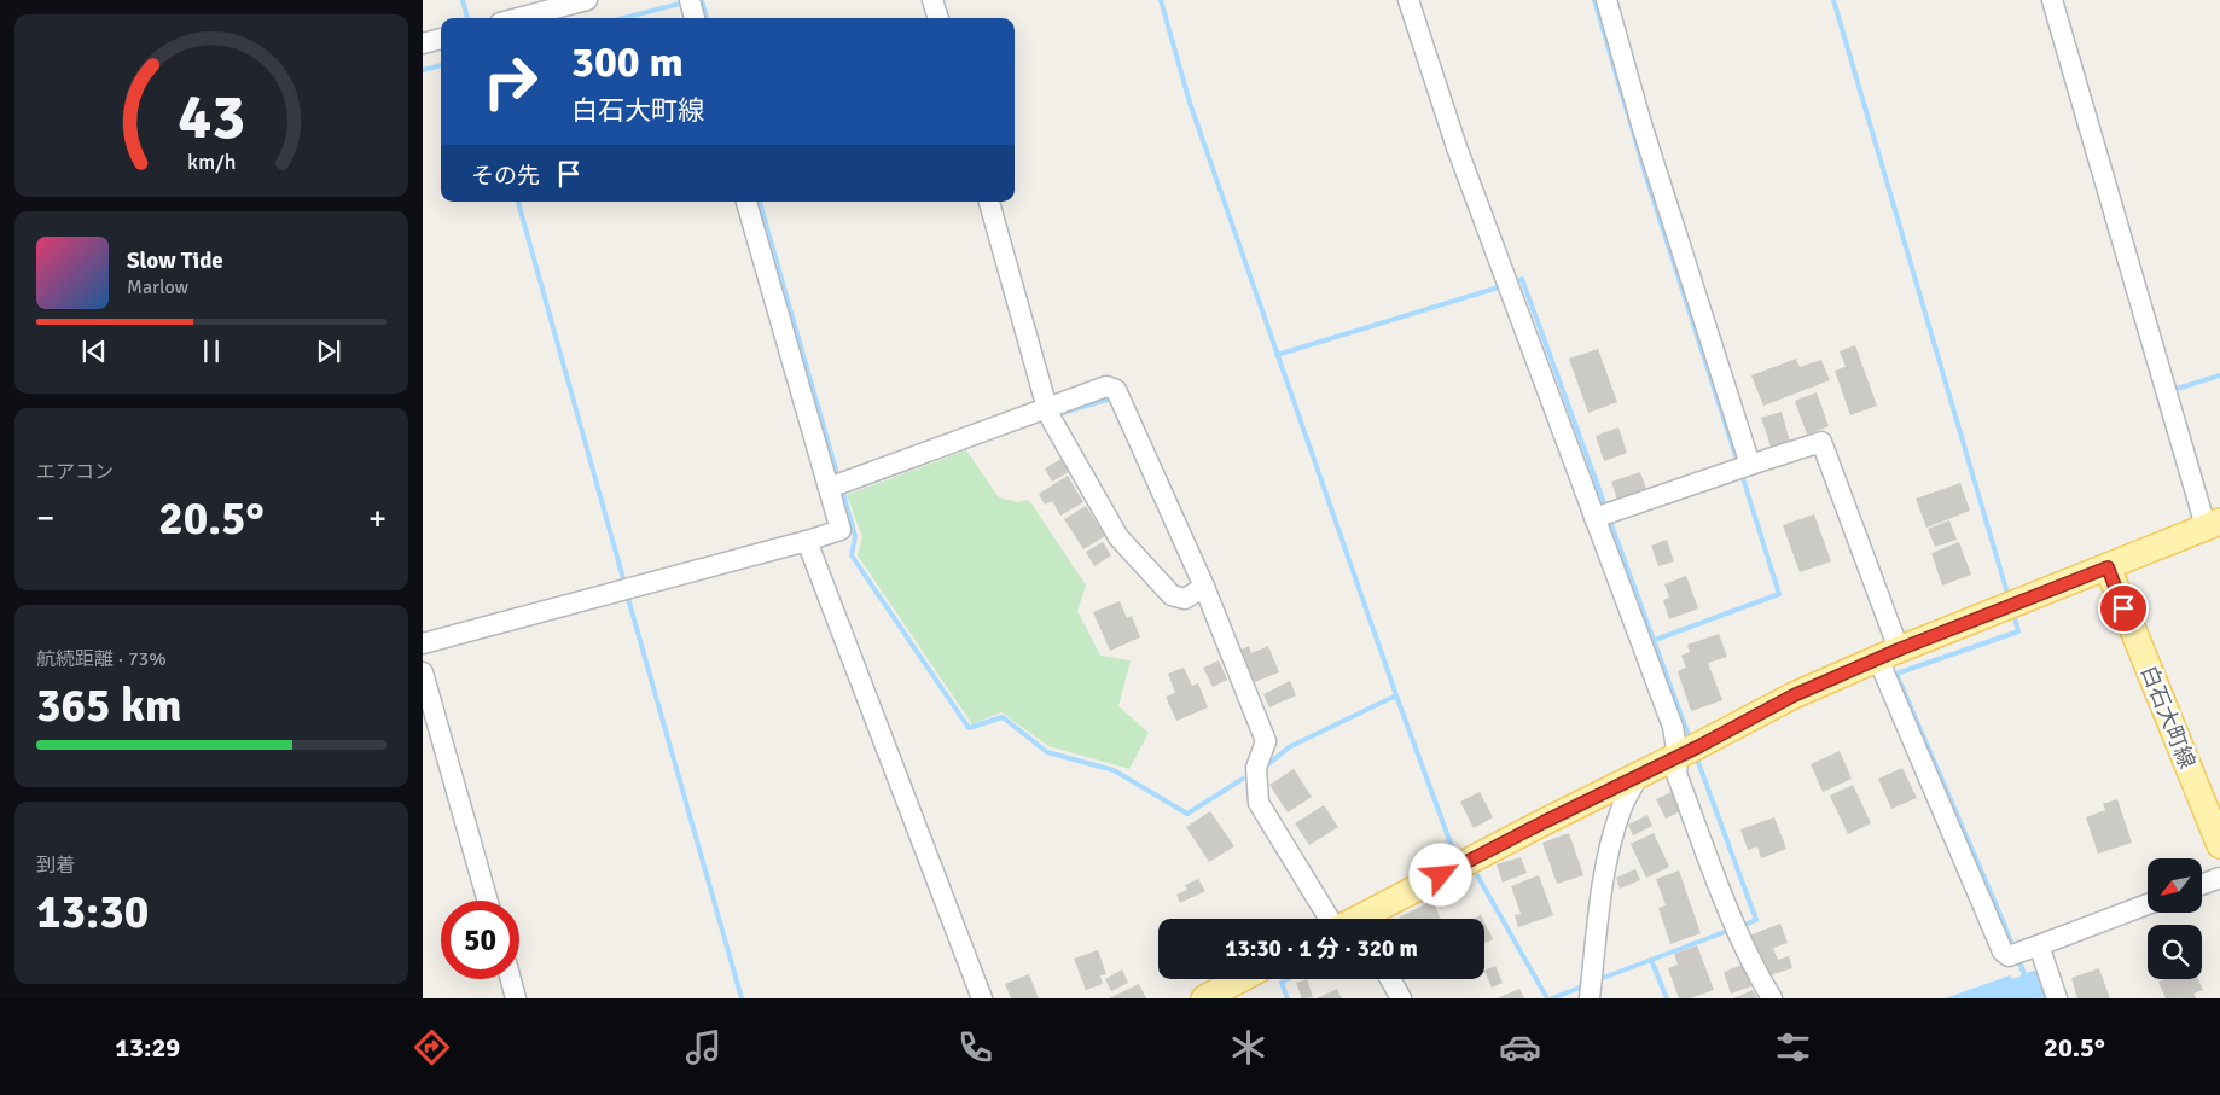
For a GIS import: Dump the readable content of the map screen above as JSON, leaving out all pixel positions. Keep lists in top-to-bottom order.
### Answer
{
  "streets": {
    "main road": ["白石大町線"]
  },
  "north": "bottom left",
  "page": {
    "turn": ["300 m", "白石大町線"],
    "then": "その先",
    "song": ["Slow Tide", "Marlow"],
    "tile": [
      "エアコン",
      ["航続距離 · 73%", "365 km"],
      ["到着", "13:30"]
    ],
    "heat": ["−", "20.5°", "+"],
    "limit": "50",
    "trip": "13:30 · 1 分 · 320 m",
    "tabs": ["13:29", "20.5°"],
    "gauge": ["43", "km/h"]
  }
}
